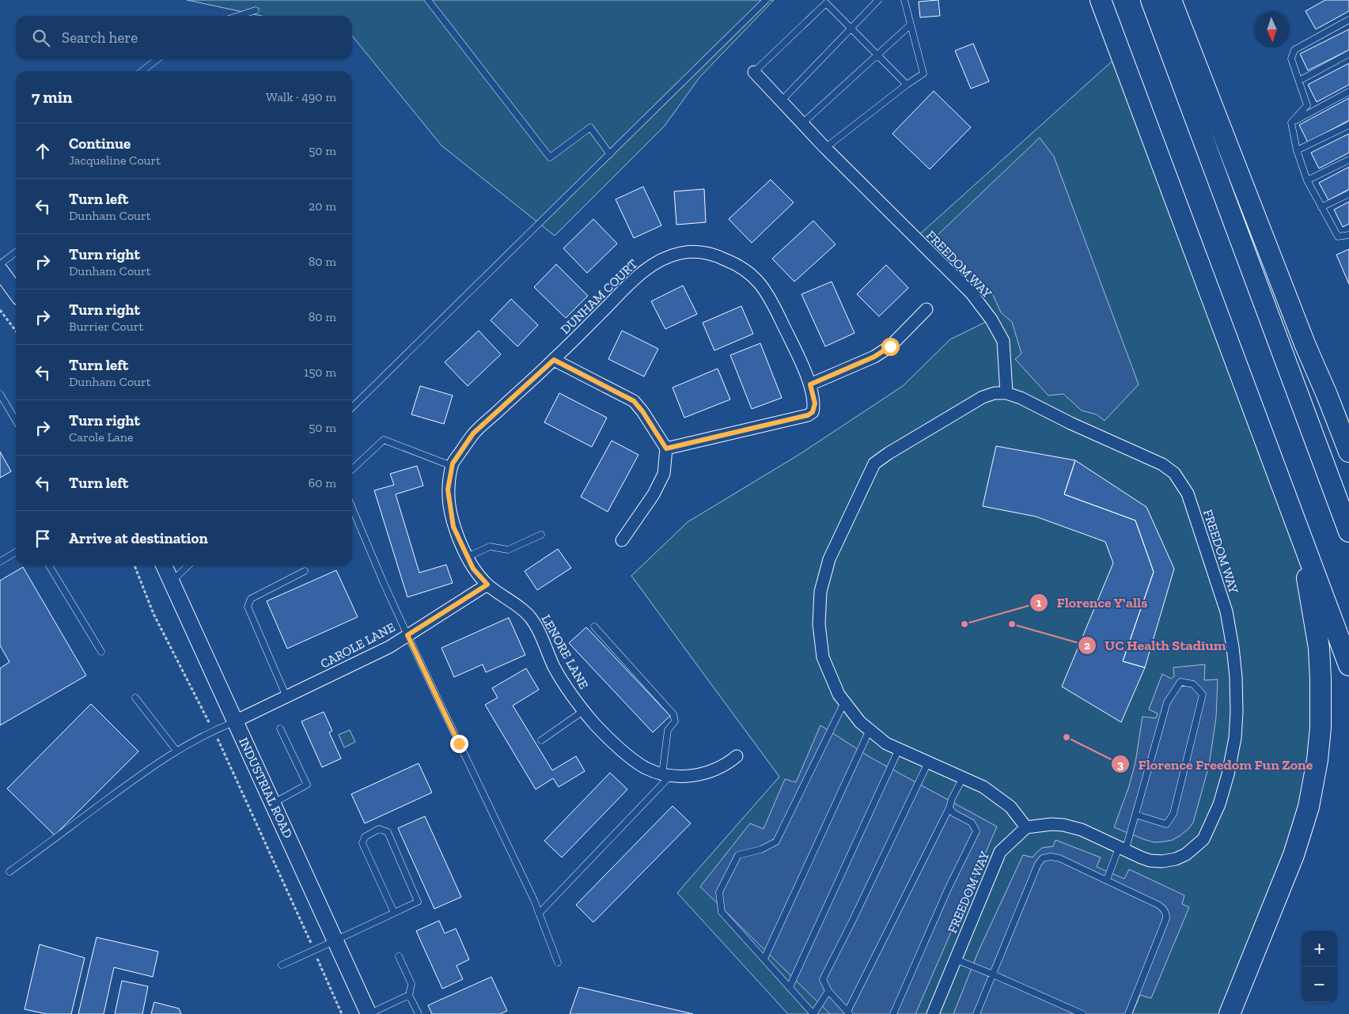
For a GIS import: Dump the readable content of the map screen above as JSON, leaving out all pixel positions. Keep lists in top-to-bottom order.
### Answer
{
  "streets": {
    "main road": ["INDUSTRIAL ROAD"],
    "street": [
      "FREEDOM WAY",
      "DUNHAM COURT",
      "CAROLE LANE",
      "LENORE LANE"
    ]
  },
  "crossings": [
    ["DUNHAM COURT", "CAROLE LANE"],
    ["DUNHAM COURT", "LENORE LANE"],
    ["CAROLE LANE", "LENORE LANE"],
    ["CAROLE LANE", "INDUSTRIAL ROAD"]
  ],
  "places": ["Florence Y'alls", "UC Health Stadium", "Florence Freedom Fun Zone"],
  "north": "bottom",
  "page": {
    "search": "Search here",
    "heading": ["7 min", "Walk · 490 m"],
    "list": [
      ["Continue", "Jacqueline Court", "50 m"],
      ["Turn left", "Dunham Court", "20 m"],
      ["Turn right", "Dunham Court", "80 m"],
      ["Turn right", "Burrier Court", "80 m"],
      ["Turn left", "Dunham Court", "150 m"],
      ["Turn right", "Carole Lane", "50 m"],
      ["Turn left", "60 m"],
      "Arrive at destination"
    ],
    "map_buttons": ["+", "−"]
  }
}
